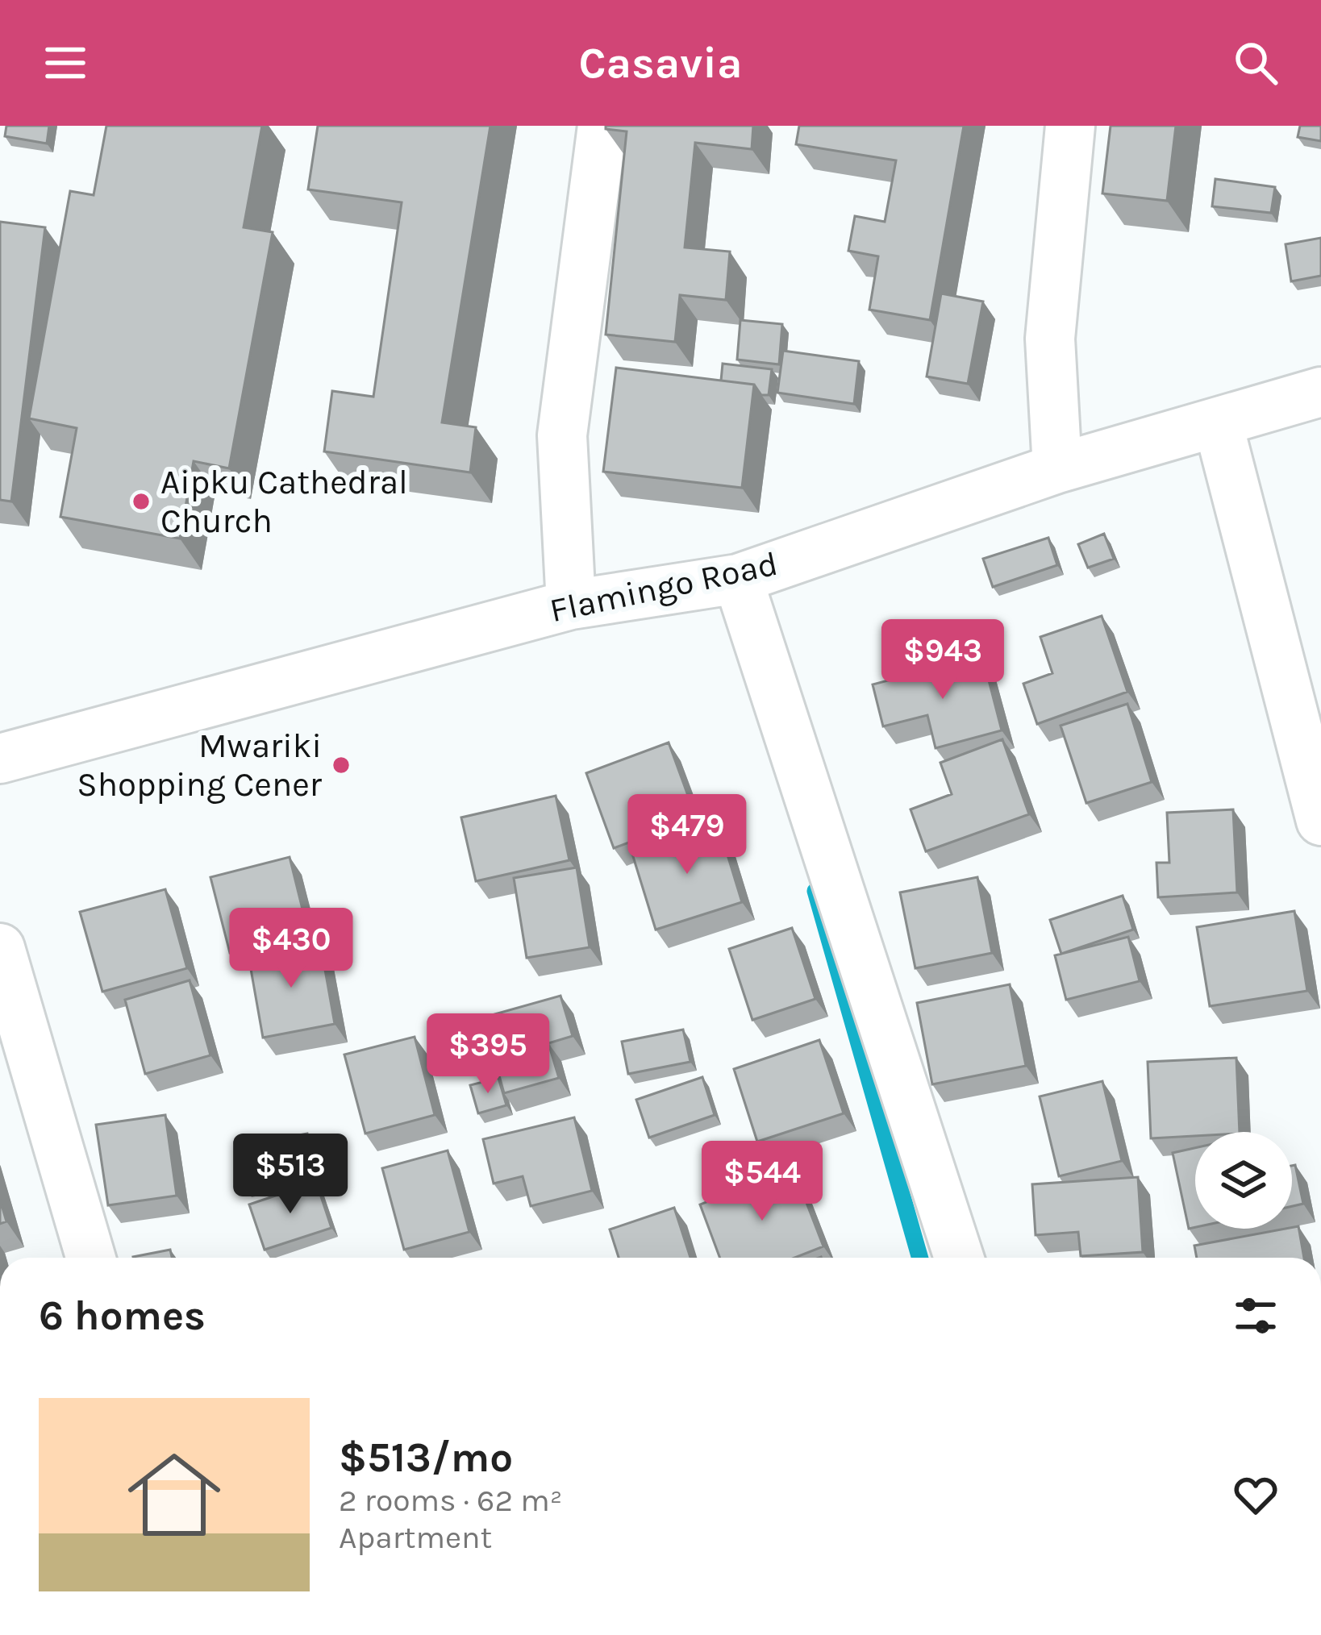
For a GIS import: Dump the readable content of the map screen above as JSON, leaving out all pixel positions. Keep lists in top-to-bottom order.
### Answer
{
  "streets": {
    "street": ["Flamingo Road"]
  },
  "places": ["Aipku Cathedral Church", "Mwariki Shopping Cener"],
  "page": {
    "header": "Casavia",
    "price": [
      "$943",
      "$479",
      "$430",
      "$395",
      "$513",
      "$544"
    ],
    "heading": "6 homes",
    "list": [
      {
        "name": "$513/mo",
        "note": "2 rooms · 62 m² · Apartment"
      }
    ]
  }
}
